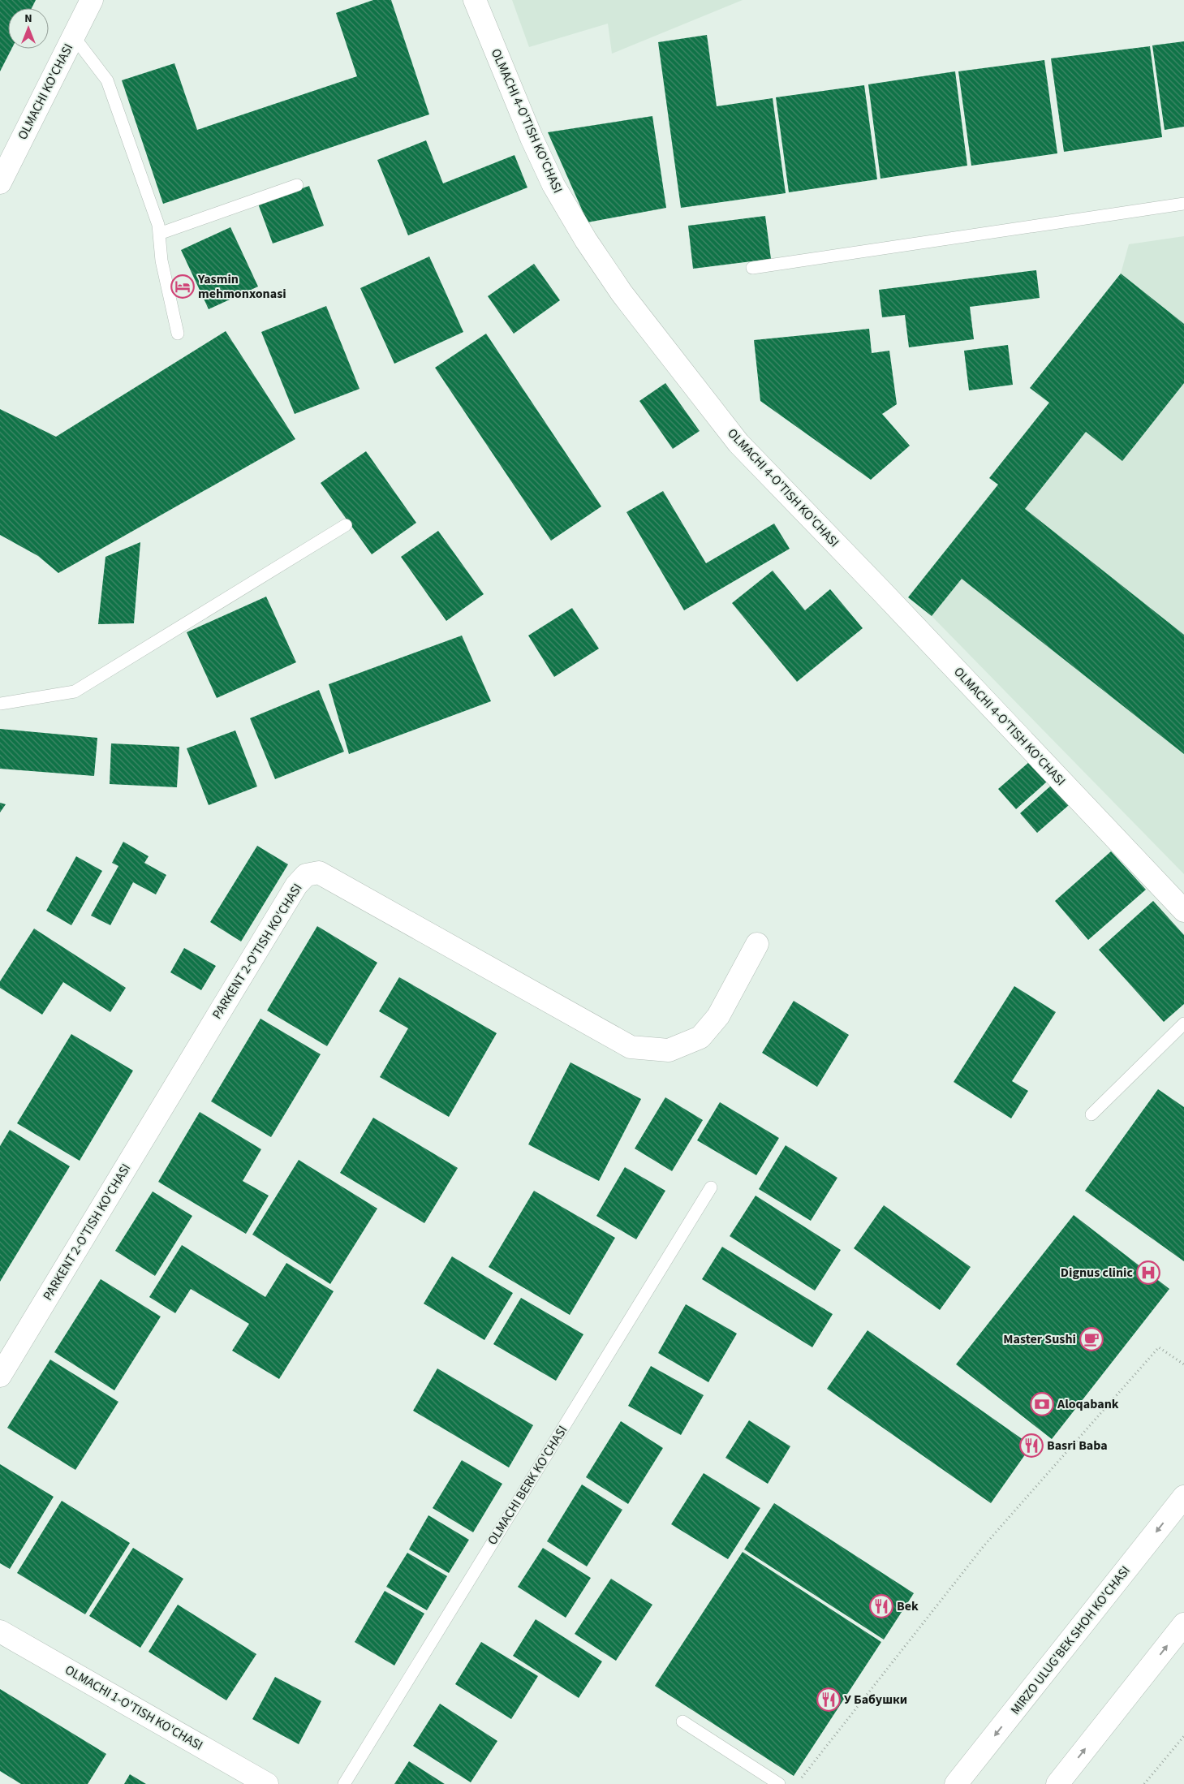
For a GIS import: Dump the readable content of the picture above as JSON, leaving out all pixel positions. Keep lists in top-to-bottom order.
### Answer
{
  "streets": {
    "street": [
      "OLMACHI KO'CHASI",
      "OLMACHI 4-O'TISH KO'CHASI",
      "PARKENT 2-O'TISH KO'CHASI",
      "MIRZO ULUG'BEK SHOH KO'CHASI",
      "OLMACHI 1-O'TISH KO'CHASI"
    ],
    "lane": ["OLMACHI BERK KO'CHASI"]
  },
  "places": {
    "hotel": ["Yasmin mehmonxonasi"],
    "hospital": ["Dignus clinic"],
    "cafe": ["Master Sushi"],
    "bank": ["Aloqabank"],
    "restaurant": ["Basri Baba", "Bek", "У Бабушки"]
  },
  "north": "top"
}
